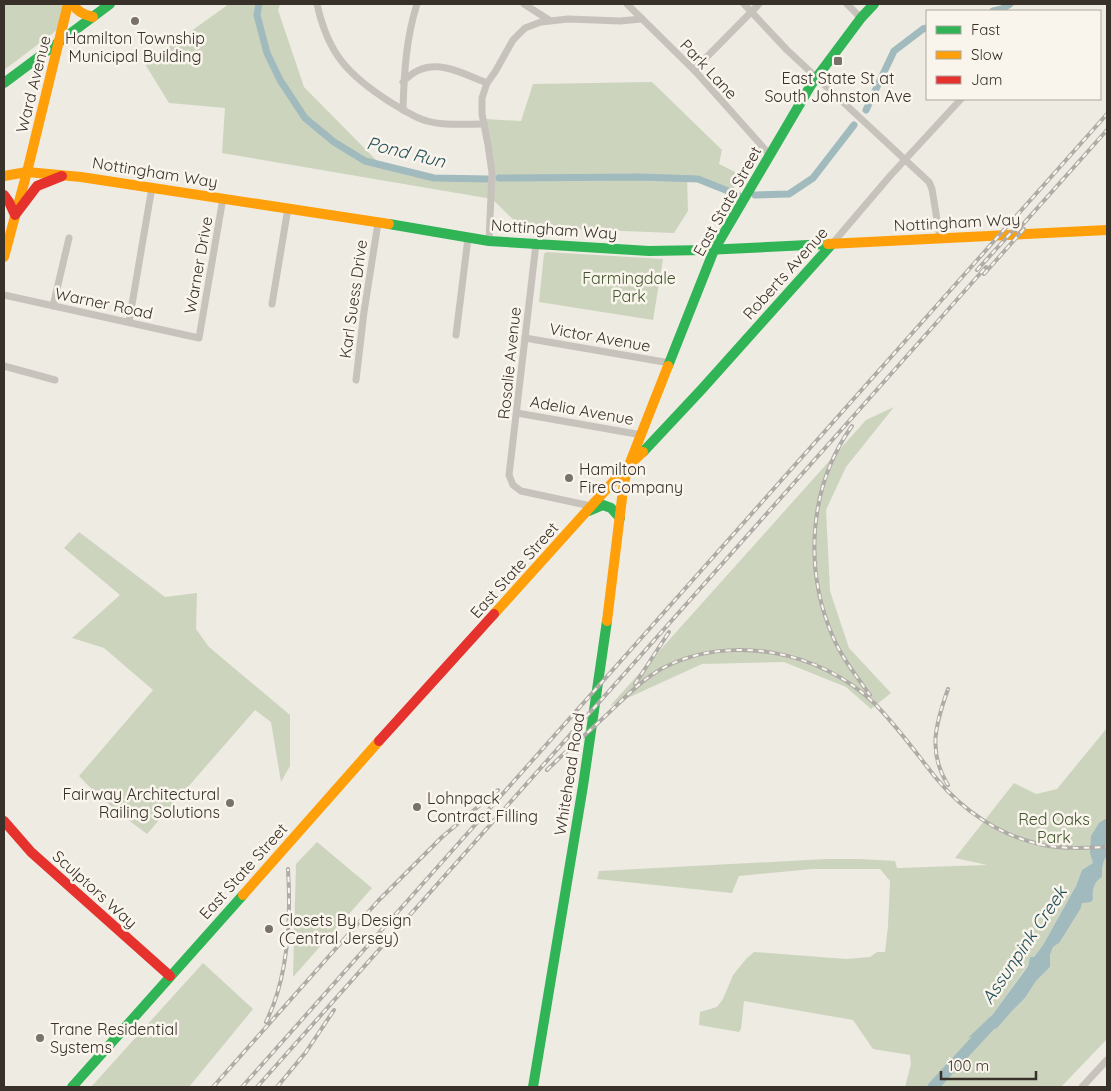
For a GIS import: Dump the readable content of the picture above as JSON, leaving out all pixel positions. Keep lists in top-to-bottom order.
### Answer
{
  "streets": {
    "street": [
      "Park Lane",
      "Ward Avenue",
      "Nottingham Way",
      "East State Street",
      "Warner Drive",
      "Roberts Avenue",
      "Karl Suess Drive",
      "Warner Road",
      "Victor Avenue",
      "Rosalie Avenue",
      "Adelia Avenue",
      "Whitehead Road",
      "Sculptors Way"
    ]
  },
  "crossings": [
    ["Park Lane", "East State Street"],
    ["Ward Avenue", "Nottingham Way"],
    ["Nottingham Way", "East State Street"],
    ["Nottingham Way", "Warner Drive"],
    ["Nottingham Way", "Roberts Avenue"],
    ["Nottingham Way", "Karl Suess Drive"],
    ["Nottingham Way", "Rosalie Avenue"],
    ["East State Street", "Roberts Avenue"],
    ["East State Street", "Victor Avenue"],
    ["East State Street", "Rosalie Avenue"],
    ["East State Street", "Adelia Avenue"],
    ["East State Street", "Whitehead Road"],
    ["East State Street", "Sculptors Way"],
    ["Warner Drive", "Warner Road"],
    ["Roberts Avenue", "Whitehead Road"],
    ["Victor Avenue", "Rosalie Avenue"],
    ["Rosalie Avenue", "Adelia Avenue"]
  ],
  "water": ["Pond Run", "Assunpink Creek"],
  "parks": ["Farmingdale Park", "Red Oaks Park"],
  "places": {
    "other": [
      "Hamilton Township Municipal Building",
      "Hamilton Fire Company",
      "Fairway Architectural Railing Solutions",
      "Lohnpack Contract Filling",
      "Closets By Design (Central Jersey)",
      "Trane Residential Systems"
    ],
    "transit": ["East State St at South Johnston Ave"]
  },
  "legend": ["Fast", "Slow", "Jam"],
  "scale_bar": "100 m"
}
